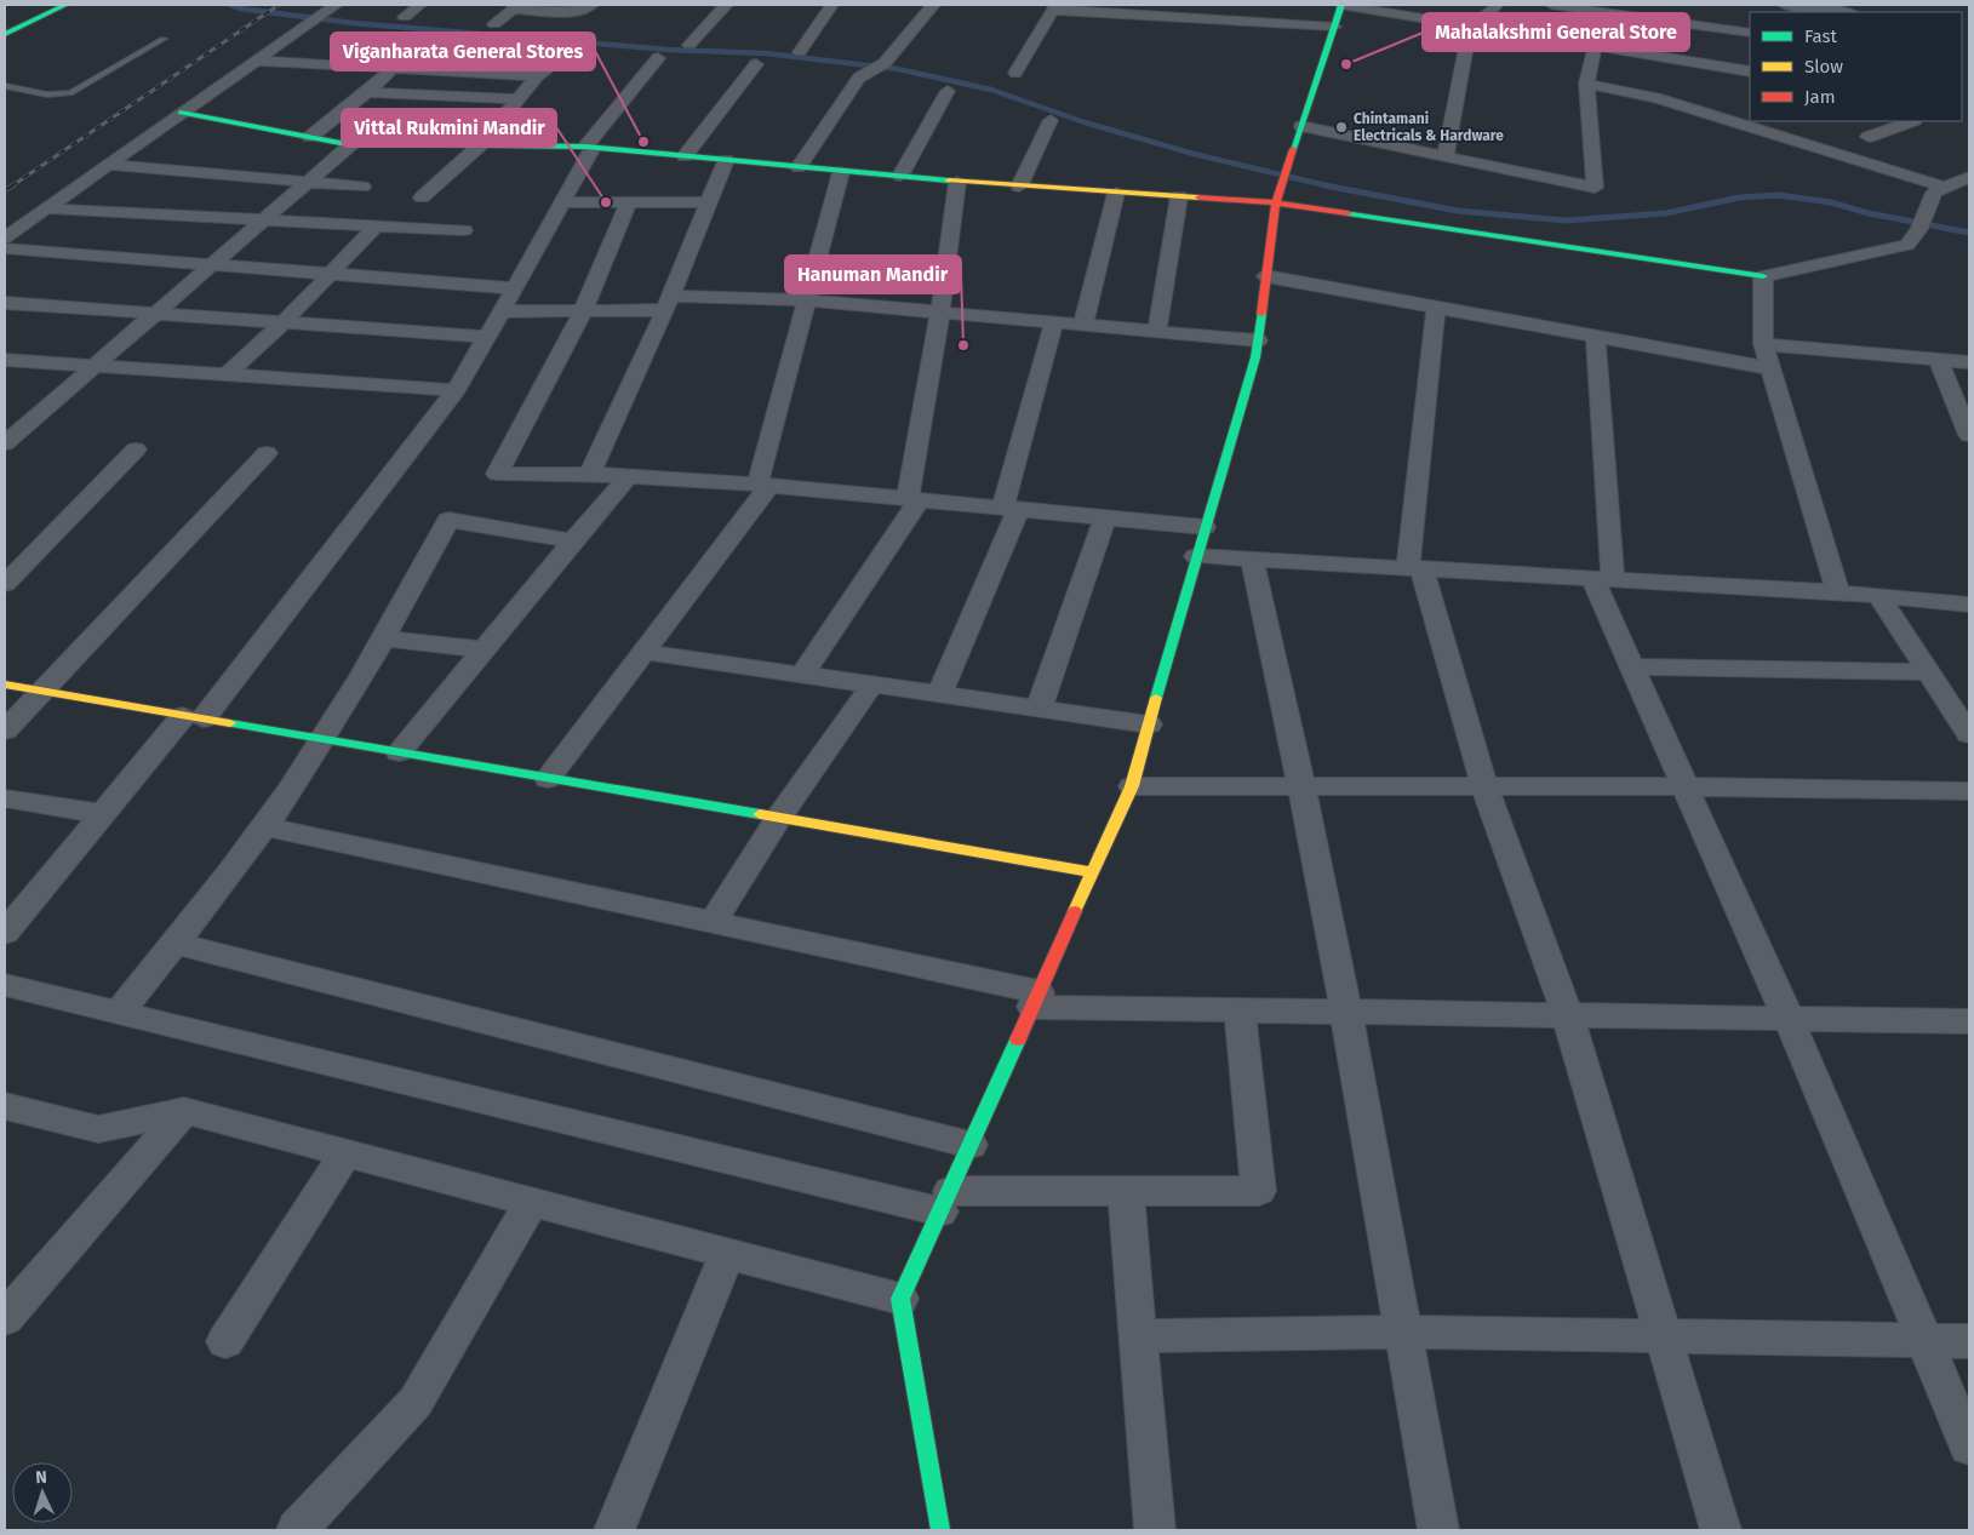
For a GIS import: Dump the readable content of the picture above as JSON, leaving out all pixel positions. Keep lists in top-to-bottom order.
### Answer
{
  "places": [
    "Mahalakshmi General Store",
    "Chintamani Electricals & Hardware",
    "Viganharata General Stores",
    "Vittal Rukmini Mandir",
    "Hanuman Mandir"
  ],
  "legend": ["Fast", "Slow", "Jam"],
  "north": "top"
}
